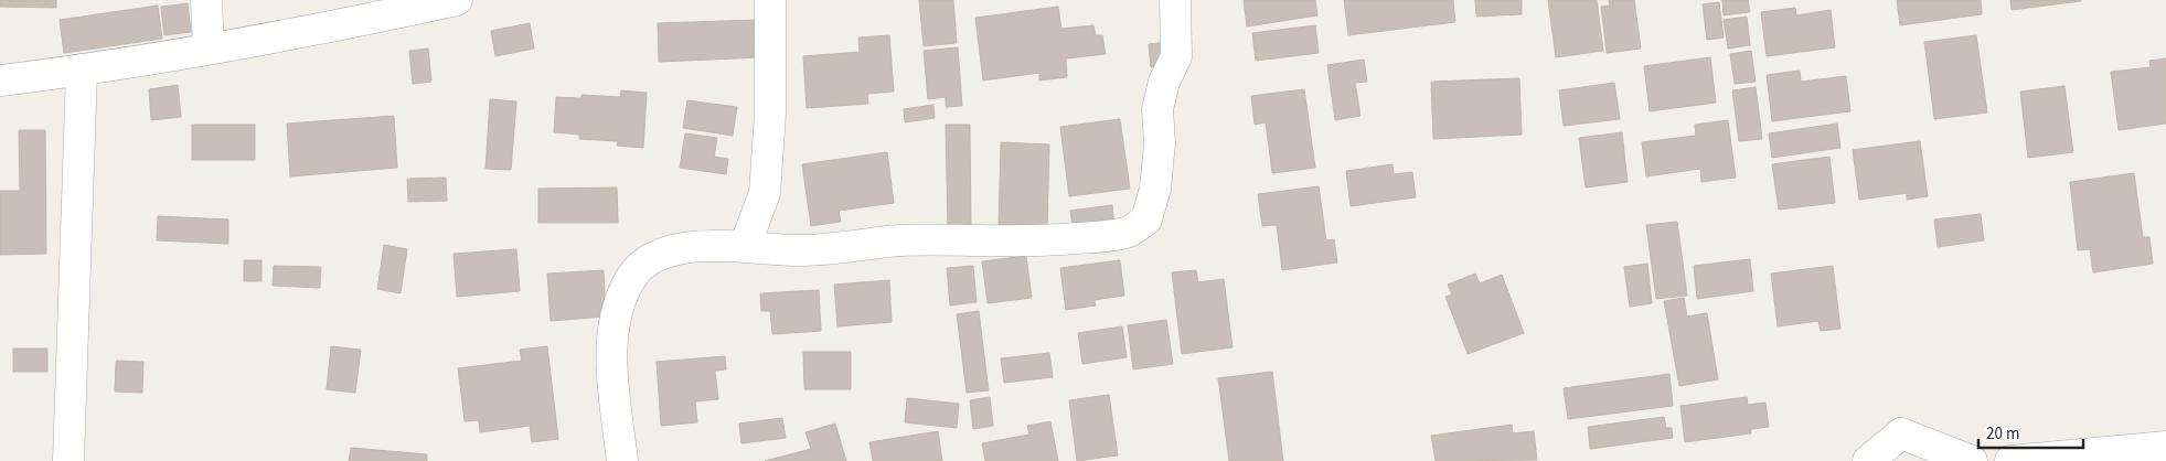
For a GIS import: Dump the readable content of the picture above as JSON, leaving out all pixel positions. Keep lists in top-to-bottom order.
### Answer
{
  "scale_bar": "20 m"
}
